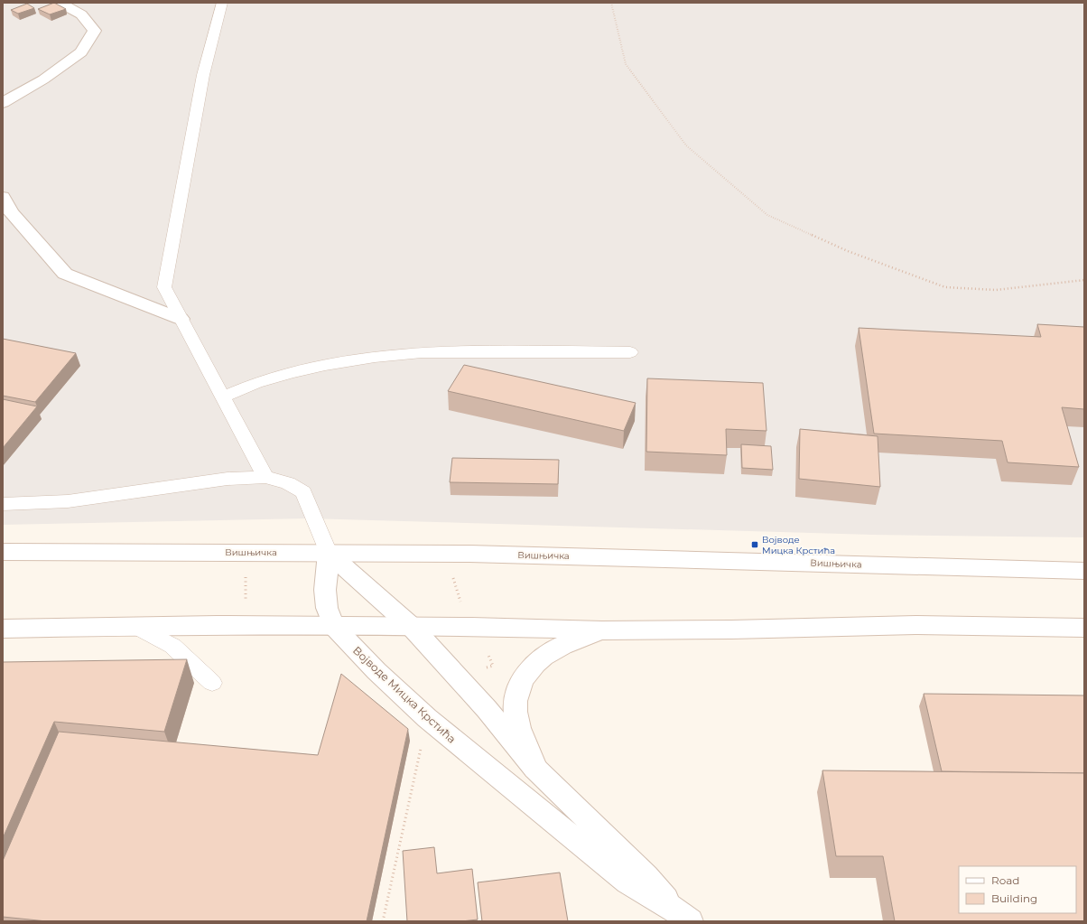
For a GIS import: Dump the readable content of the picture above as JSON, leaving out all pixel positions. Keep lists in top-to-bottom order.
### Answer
{
  "streets": {
    "main road": ["Вишњичка", "Војводе Мицка Крстића"]
  },
  "crossings": [
    ["Вишњичка", "Војводе Мицка Крстића"]
  ],
  "places": {
    "transit": ["Војводе Мицка Крстића"]
  },
  "legend": ["Road", "Building"]
}
